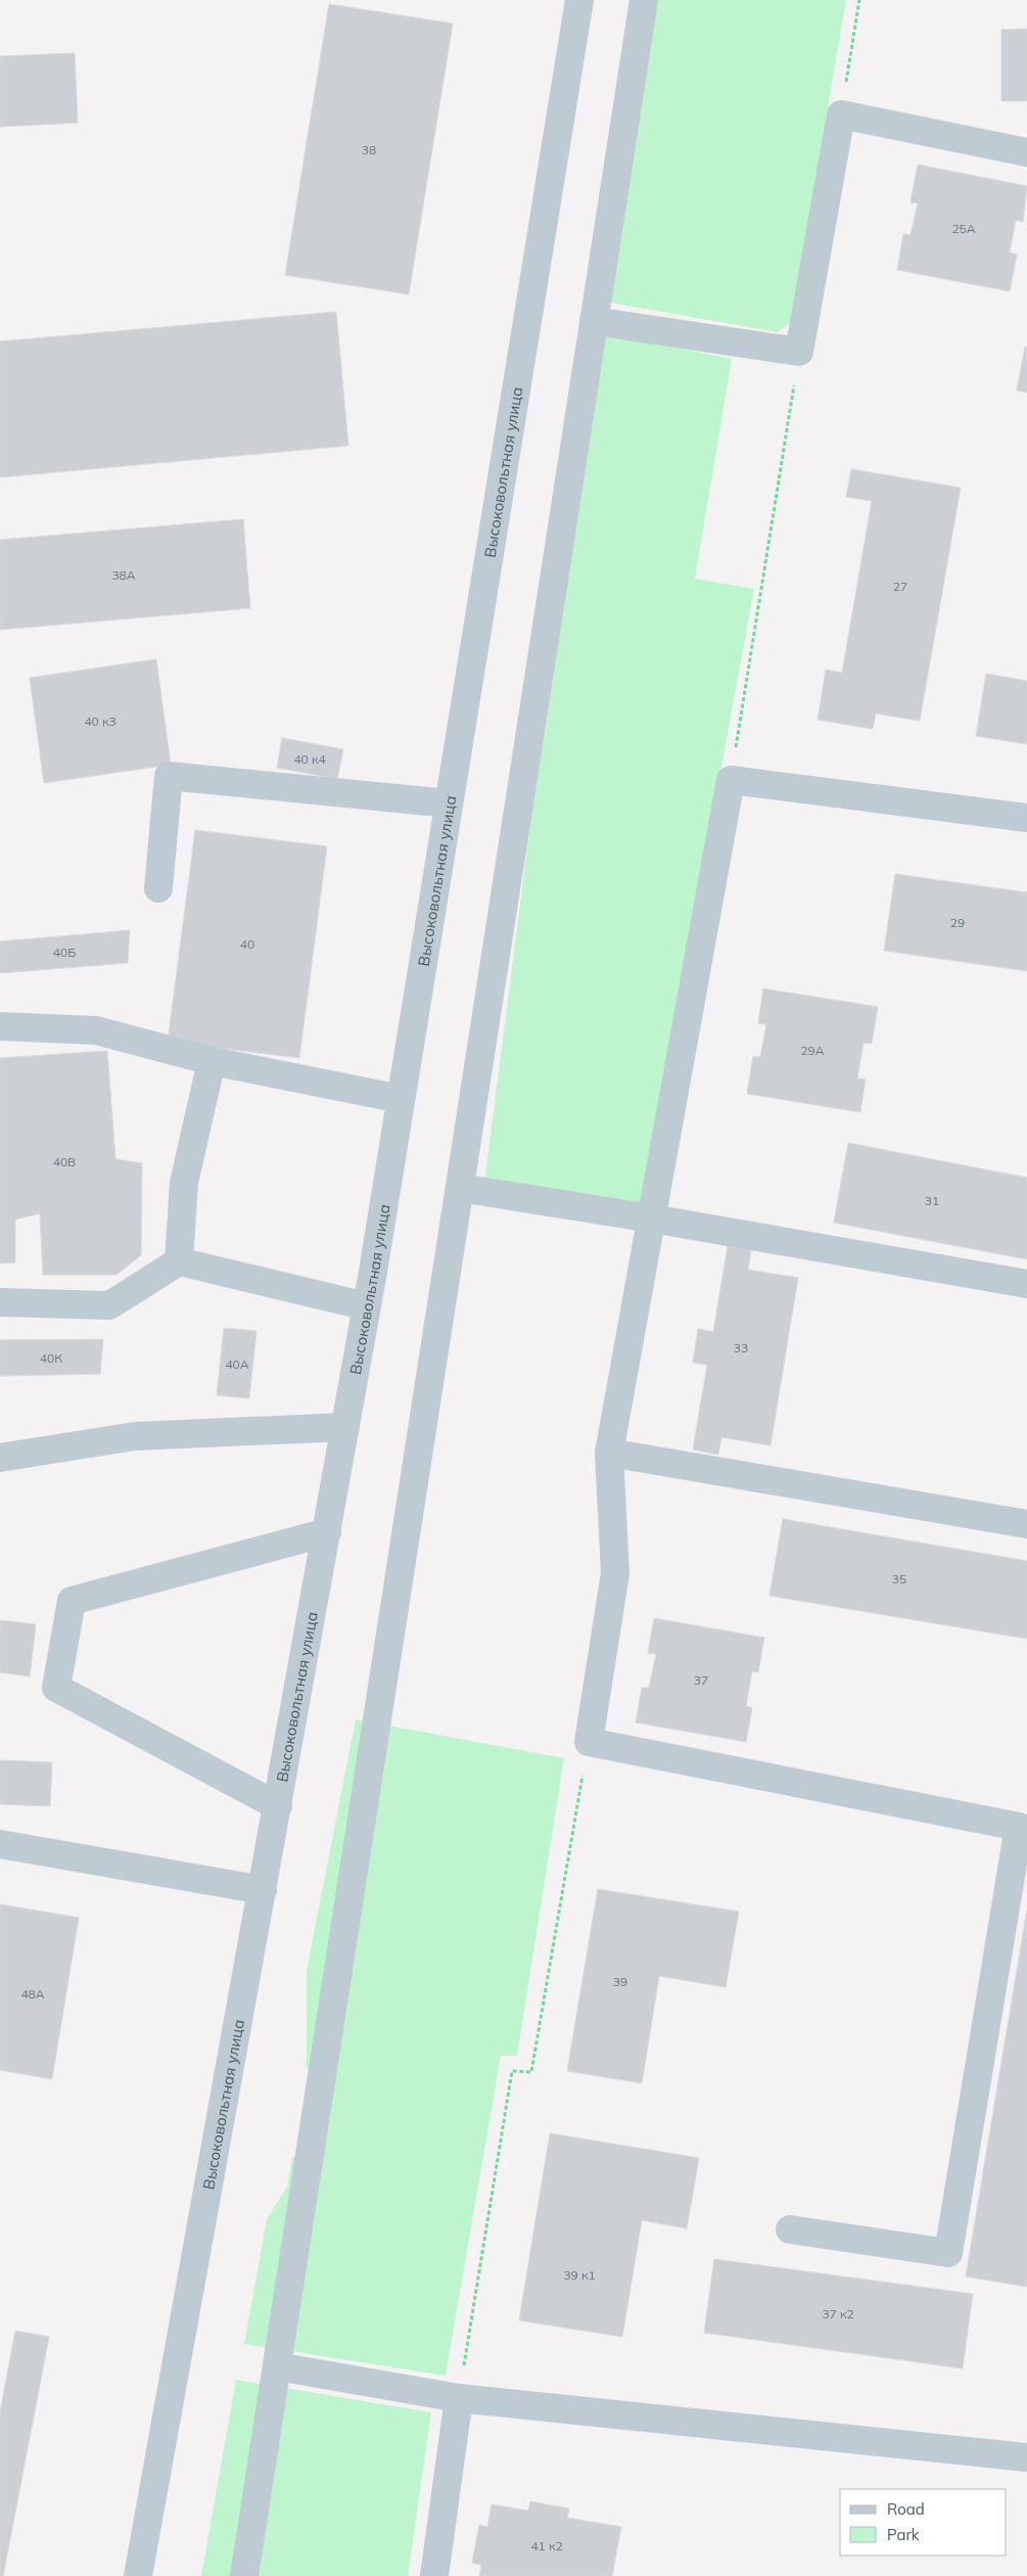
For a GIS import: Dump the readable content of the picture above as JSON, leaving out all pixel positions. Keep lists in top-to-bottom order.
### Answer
{
  "streets": {
    "street": ["Высоковольтная улица"]
  },
  "house_numbers": [
    "38",
    "25А",
    "38А",
    "27",
    "40 к3",
    "40 к4",
    "29",
    "40",
    "40Б",
    "29А",
    "40В",
    "31",
    "33",
    "40К",
    "40А",
    "35",
    "37",
    "39",
    "48А",
    "39 к1",
    "37 к2",
    "41 к2"
  ],
  "legend": ["Road", "Park"]
}
